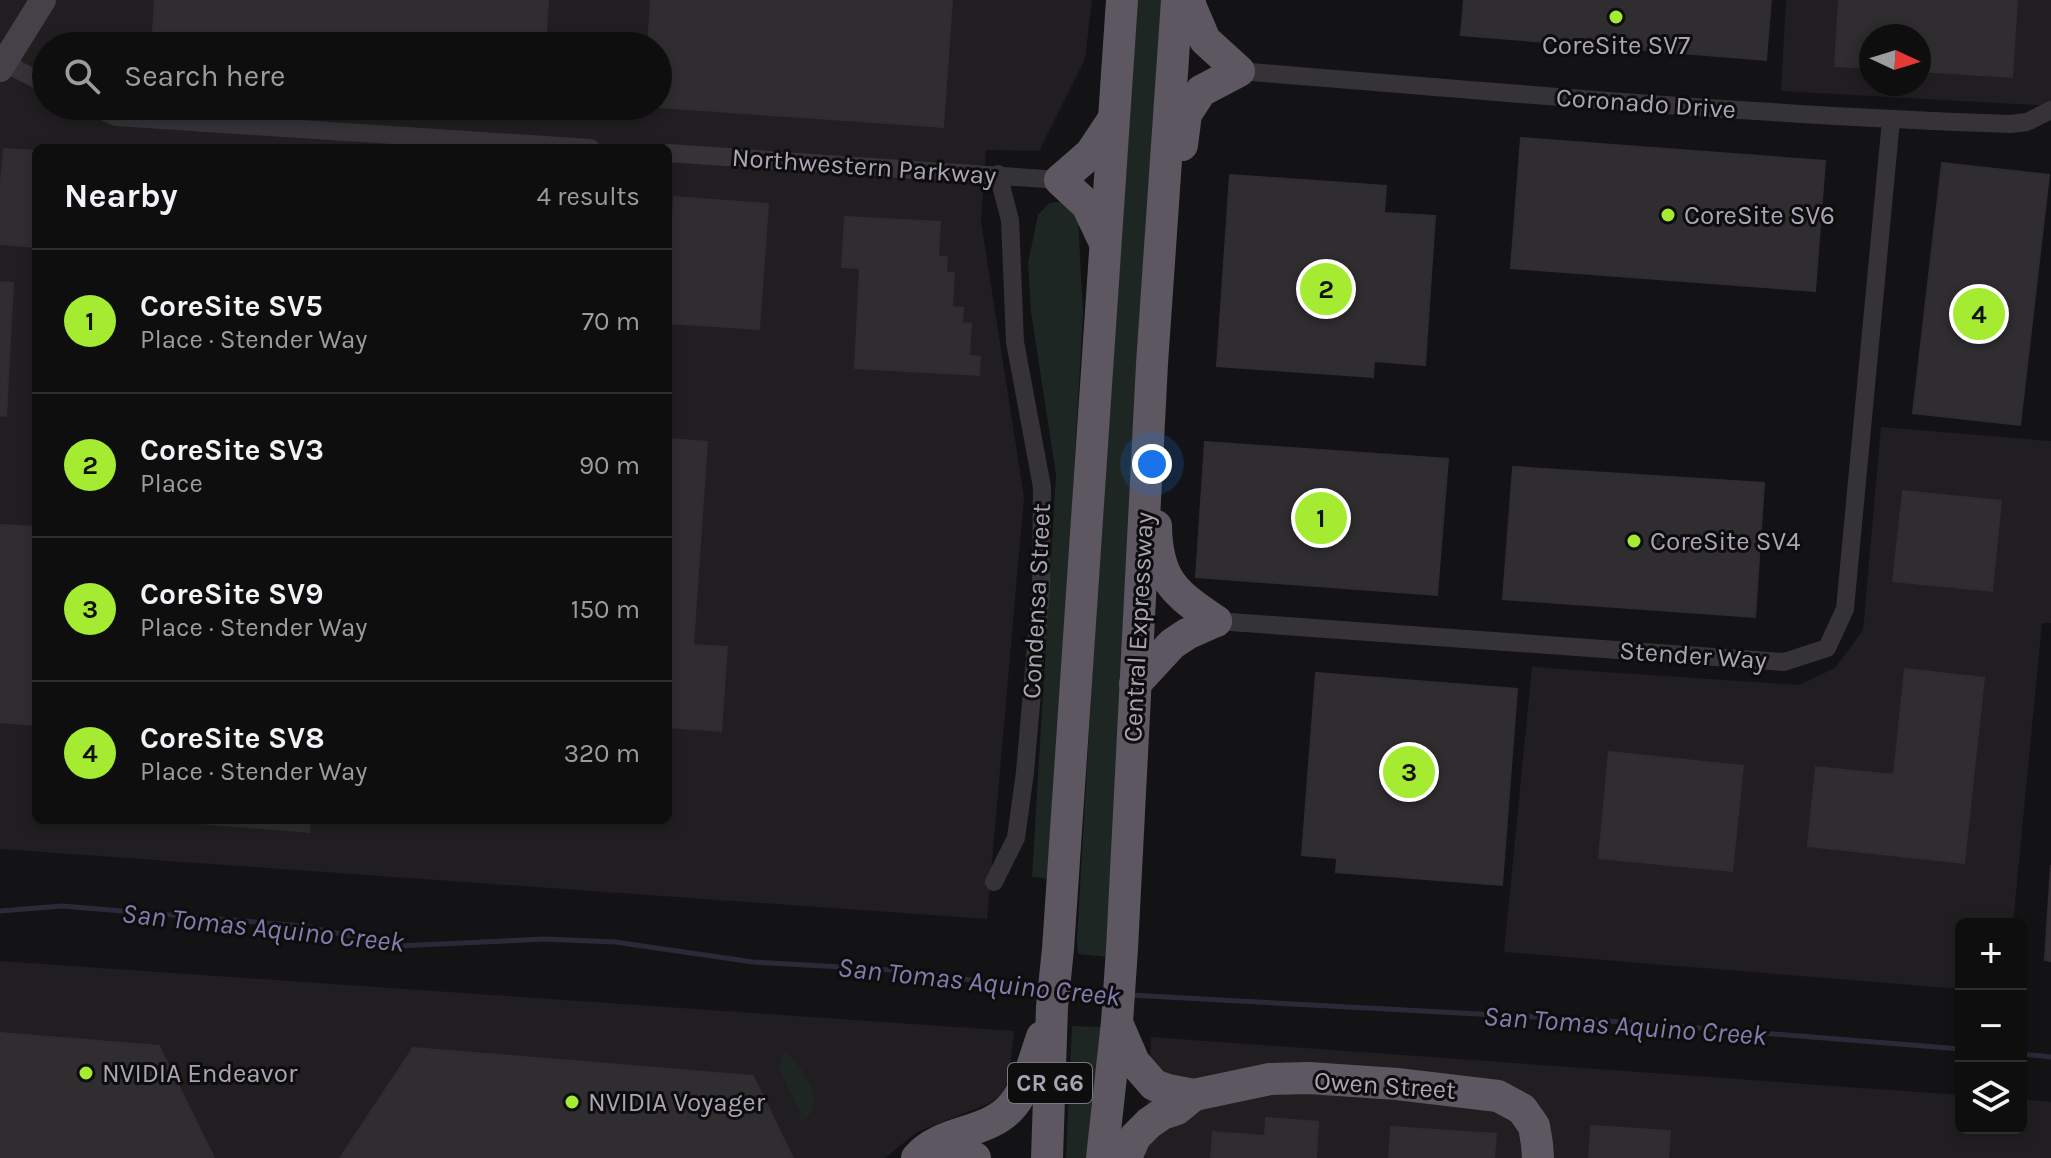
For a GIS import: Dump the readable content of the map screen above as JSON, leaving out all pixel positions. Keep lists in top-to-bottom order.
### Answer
{
  "streets": {
    "highway": ["Central Expressway", "CR G6", "Owen Street"],
    "street": [
      "Coronado Drive",
      "Northwestern Parkway",
      "Condensa Street",
      "Stender Way"
    ]
  },
  "crossings": [
    ["Coronado Drive", "Stender Way"],
    ["Northwestern Parkway", "Condensa Street"]
  ],
  "water": ["San Tomas Aquino Creek"],
  "places": [
    "CoreSite SV7",
    "CoreSite SV6",
    "CoreSite SV4",
    "NVIDIA Endeavor",
    "NVIDIA Voyager"
  ],
  "north": "right",
  "page": {
    "search": "Search here",
    "heading": ["Nearby", "4 results"],
    "list": [
      {
        "mark": "1",
        "name": "CoreSite SV5",
        "note": "Place · Stender Way",
        "value": "70 m"
      },
      {
        "mark": "2",
        "name": "CoreSite SV3",
        "note": "Place",
        "value": "90 m"
      },
      {
        "mark": "3",
        "name": "CoreSite SV9",
        "note": "Place · Stender Way",
        "value": "150 m"
      },
      {
        "mark": "4",
        "name": "CoreSite SV8",
        "note": "Place · Stender Way",
        "value": "320 m"
      }
    ],
    "pins": [
      "2",
      "4",
      "1",
      "3"
    ],
    "map_buttons": ["+", "−"]
  }
}
